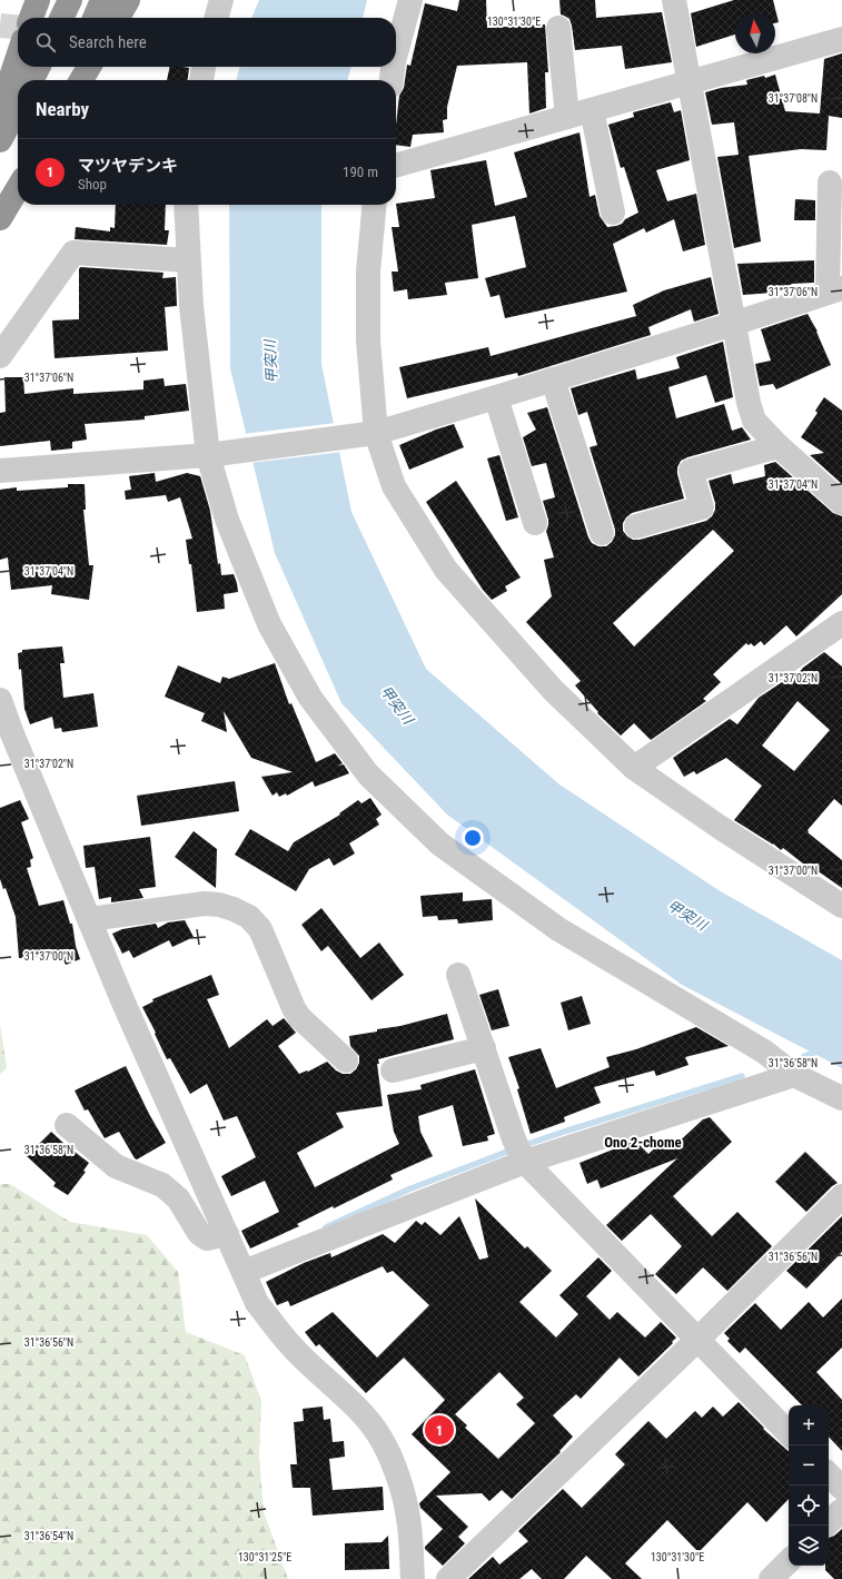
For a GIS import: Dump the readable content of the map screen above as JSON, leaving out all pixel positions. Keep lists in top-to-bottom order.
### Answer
{
  "districts": ["Ono 2-chome"],
  "water": ["甲突川"],
  "north": "top",
  "page": {
    "search": "Search here",
    "heading": "Nearby",
    "list": [
      {
        "mark": "1",
        "name": "マツヤデンキ",
        "note": "Shop",
        "value": "190 m"
      }
    ],
    "map_buttons": ["+", "−"],
    "pins": "1"
  },
  "coordinates": [
    "130°31'30\"E",
    "31°37'08\"N",
    "31°37'06\"N",
    "31°37'04\"N",
    "31°37'02\"N",
    "31°37'00\"N",
    "31°36'58\"N",
    "31°36'56\"N",
    "31°36'54\"N",
    "130°31'25\"E"
  ]
}
